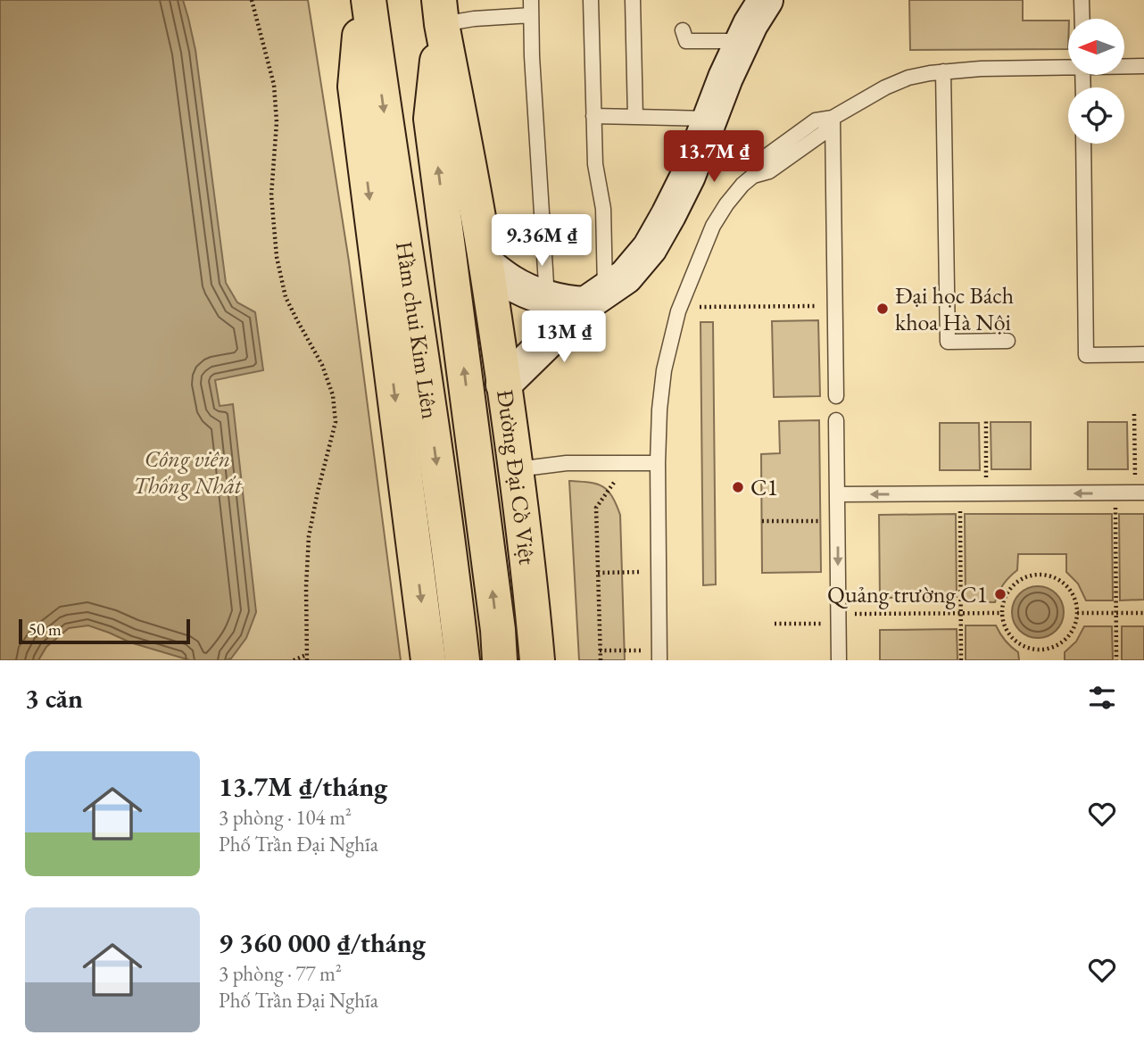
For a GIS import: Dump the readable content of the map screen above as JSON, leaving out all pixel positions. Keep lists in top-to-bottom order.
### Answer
{
  "streets": {
    "main road": ["Hầm chui Kim Liên", "Đường Đại Cồ Việt"]
  },
  "crossings": [
    ["Hầm chui Kim Liên", "Đường Đại Cồ Việt"]
  ],
  "parks": ["Công viên Thống Nhất"],
  "places": ["Đại học Bách khoa Hà Nội", "C1", "Quảng trường C1"],
  "scale_bar": "50 m",
  "north": "left",
  "page": {
    "price": ["13.7M ₫", "9.36M ₫", "13M ₫"],
    "scale": "50 m",
    "heading": "3 căn",
    "list": [
      {
        "name": "13.7M ₫/tháng",
        "note": "3 phòng · 104 m² · Phố Trần Đại Nghĩa"
      },
      {
        "name": "9 360 000 ₫/tháng",
        "note": "3 phòng · 77 m² · Phố Trần Đại Nghĩa"
      }
    ]
  }
}
